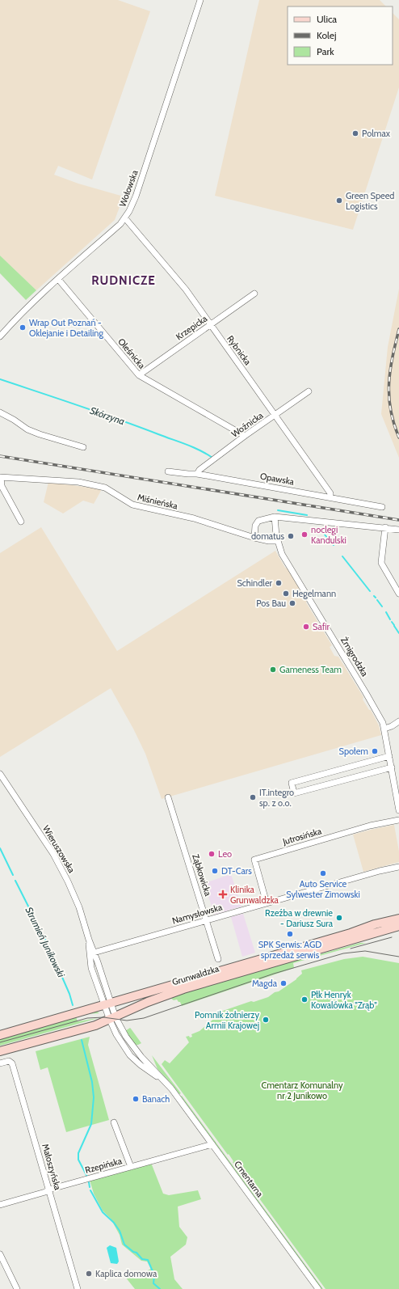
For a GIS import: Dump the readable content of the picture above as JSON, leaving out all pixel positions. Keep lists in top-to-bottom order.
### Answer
{
  "streets": {
    "street": [
      "Wołowska",
      "Krzepicka",
      "Rybnicka",
      "Oleśnicka",
      "Woźnicka",
      "Opawska",
      "Miśnieńska",
      "Żmigrodzka",
      "Jutrosińska",
      "Wieruszowska",
      "Ząbkowicka",
      "Namysłowska",
      "Grunwaldzka",
      "Rzepińska",
      "Małoszyńska",
      "Cmentarna"
    ]
  },
  "crossings": [
    ["Wołowska", "Rybnicka"],
    ["Wołowska", "Oleśnicka"],
    ["Krzepicka", "Rybnicka"],
    ["Krzepicka", "Oleśnicka"],
    ["Rybnicka", "Woźnicka"],
    ["Rybnicka", "Opawska"],
    ["Oleśnicka", "Woźnicka"],
    ["Woźnicka", "Opawska"],
    ["Miśnieńska", "Żmigrodzka"],
    ["Jutrosińska", "Namysłowska"],
    ["Wieruszowska", "Namysłowska"],
    ["Wieruszowska", "Grunwaldzka"],
    ["Wieruszowska", "Cmentarna"],
    ["Ząbkowicka", "Namysłowska"],
    ["Grunwaldzka", "Cmentarna"],
    ["Rzepińska", "Małoszyńska"],
    ["Rzepińska", "Cmentarna"]
  ],
  "districts": ["RUDNICZE"],
  "water": ["Skórzyna", "Strumień Junikowski"],
  "parks": ["Cmentarz Komunalny nr 2 Junikowo"],
  "places": {
    "other": [
      "Polmax",
      "Green Speed Logistics",
      "Wrap Out Poznań - Oklejanie i Detailing",
      "noclegi Kandulski",
      "domatus",
      "Schindler",
      "Hegelmann",
      "Pos Bau",
      "Safir",
      "Gameness Team",
      "Społem",
      "IT.integro sp. z o.o.",
      "Leo",
      "DT-Cars",
      "Auto Service Sylwester Zimowski",
      "Rzeźba w drewnie - Dariusz Sura",
      "SPK Serwis: AGD sprzedaż serwis",
      "Magda",
      "Płk Henryk Kowalówka \"Zrąb\"",
      "Pomnik żołnierzy Armii Krajowej",
      "Banach",
      "Kaplica domowa"
    ],
    "health": ["Klinika Grunwaldzka"]
  },
  "legend": ["Ulica", "Kolej", "Park"]
}
